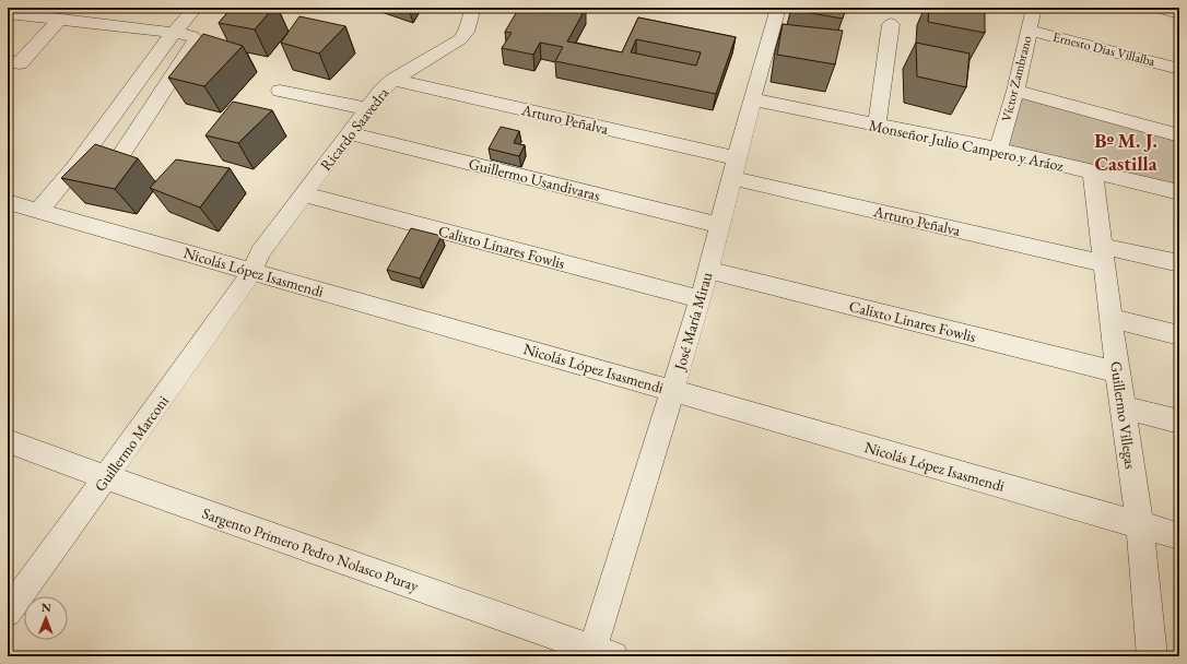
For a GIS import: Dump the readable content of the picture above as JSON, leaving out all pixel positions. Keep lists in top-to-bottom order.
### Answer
{
  "streets": {
    "street": [
      "Ernesto Dias Villalba",
      "Víctor Zambrano",
      "Arturo Peñalva",
      "Ricardo Saavedra",
      "Monseñor Julio Campero y Aráoz",
      "Guillermo Usandivaras",
      "Calixto Linares Fowlis",
      "Nicolás López Isasmendi",
      "José María Mirau",
      "Guillermo Villegas",
      "Guillermo Marconi",
      "Sargento Primero Pedro Nolasco Puray"
    ]
  },
  "crossings": [
    ["Ernesto Dias Villalba", "Víctor Zambrano"],
    ["Víctor Zambrano", "Monseñor Julio Campero y Aráoz"],
    ["Arturo Peñalva", "Ricardo Saavedra"],
    ["Arturo Peñalva", "José María Mirau"],
    ["Arturo Peñalva", "Guillermo Villegas"],
    ["Ricardo Saavedra", "Guillermo Usandivaras"],
    ["Ricardo Saavedra", "Calixto Linares Fowlis"],
    ["Ricardo Saavedra", "Nicolás López Isasmendi"],
    ["Ricardo Saavedra", "Guillermo Marconi"],
    ["Monseñor Julio Campero y Aráoz", "José María Mirau"],
    ["Monseñor Julio Campero y Aráoz", "Guillermo Villegas"],
    ["Guillermo Usandivaras", "José María Mirau"],
    ["Calixto Linares Fowlis", "José María Mirau"],
    ["Calixto Linares Fowlis", "Guillermo Villegas"],
    ["Nicolás López Isasmendi", "José María Mirau"],
    ["Nicolás López Isasmendi", "Guillermo Villegas"],
    ["Nicolás López Isasmendi", "Guillermo Marconi"],
    ["José María Mirau", "Sargento Primero Pedro Nolasco Puray"],
    ["Guillermo Marconi", "Sargento Primero Pedro Nolasco Puray"]
  ],
  "districts": ["Bº M. J. Castilla"],
  "north": "top"
}
